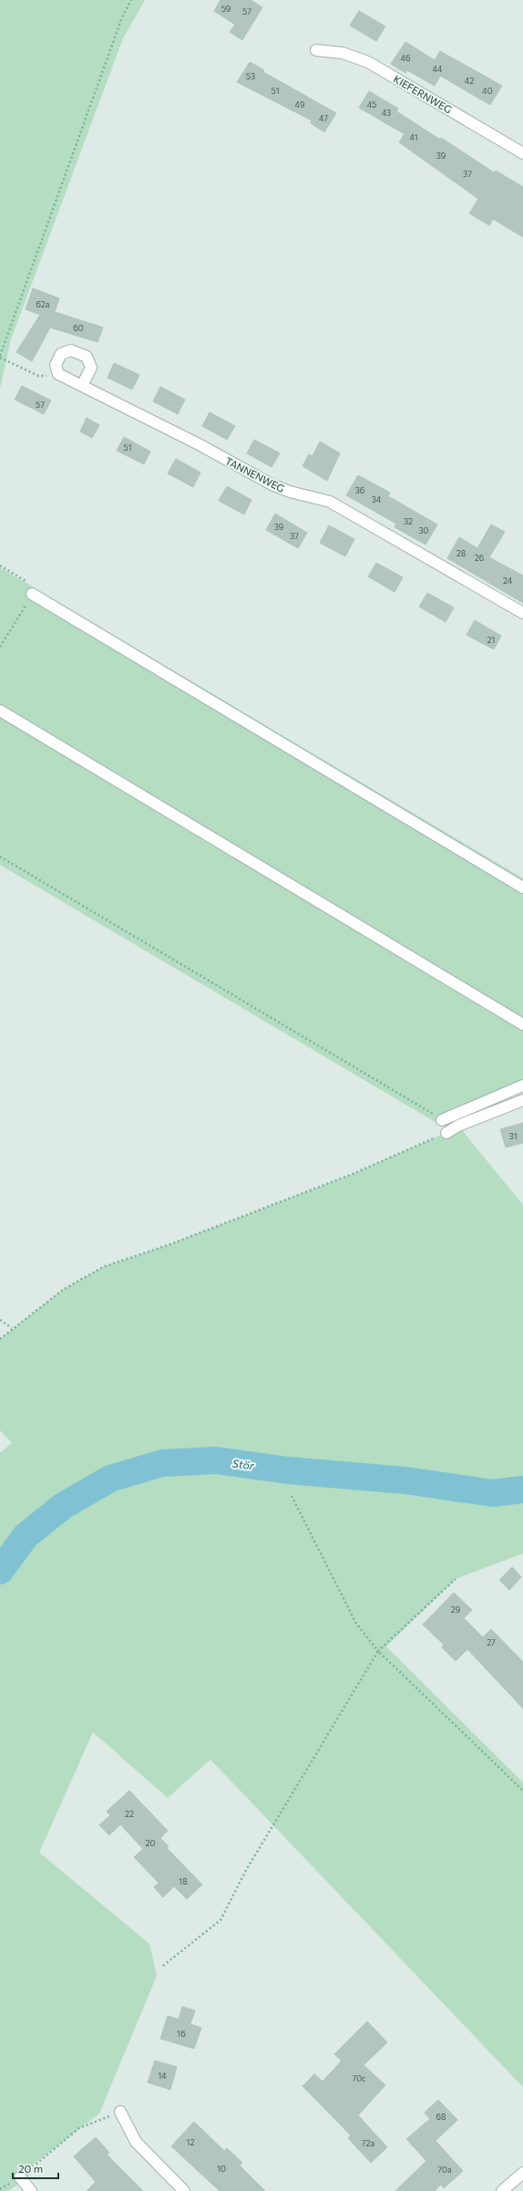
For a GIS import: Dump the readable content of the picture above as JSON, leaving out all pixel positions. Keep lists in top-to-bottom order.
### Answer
{
  "streets": {
    "street": ["KIEFERNWEG", "TANNENWEG"]
  },
  "water": ["Stör"],
  "house_numbers": [
    "59",
    "57",
    "46",
    "44",
    "53",
    "42",
    "51",
    "40",
    "49",
    "45",
    "43",
    "47",
    "41",
    "39",
    "37",
    "62a",
    "60",
    "57",
    "51",
    "36",
    "34",
    "32",
    "39",
    "30",
    "37",
    "28",
    "26",
    "24",
    "21",
    "31",
    "29",
    "27",
    "22",
    "20",
    "18",
    "16",
    "14",
    "70c",
    "68",
    "12",
    "72a",
    "10",
    "70a"
  ],
  "scale_bar": "20 m"
}
